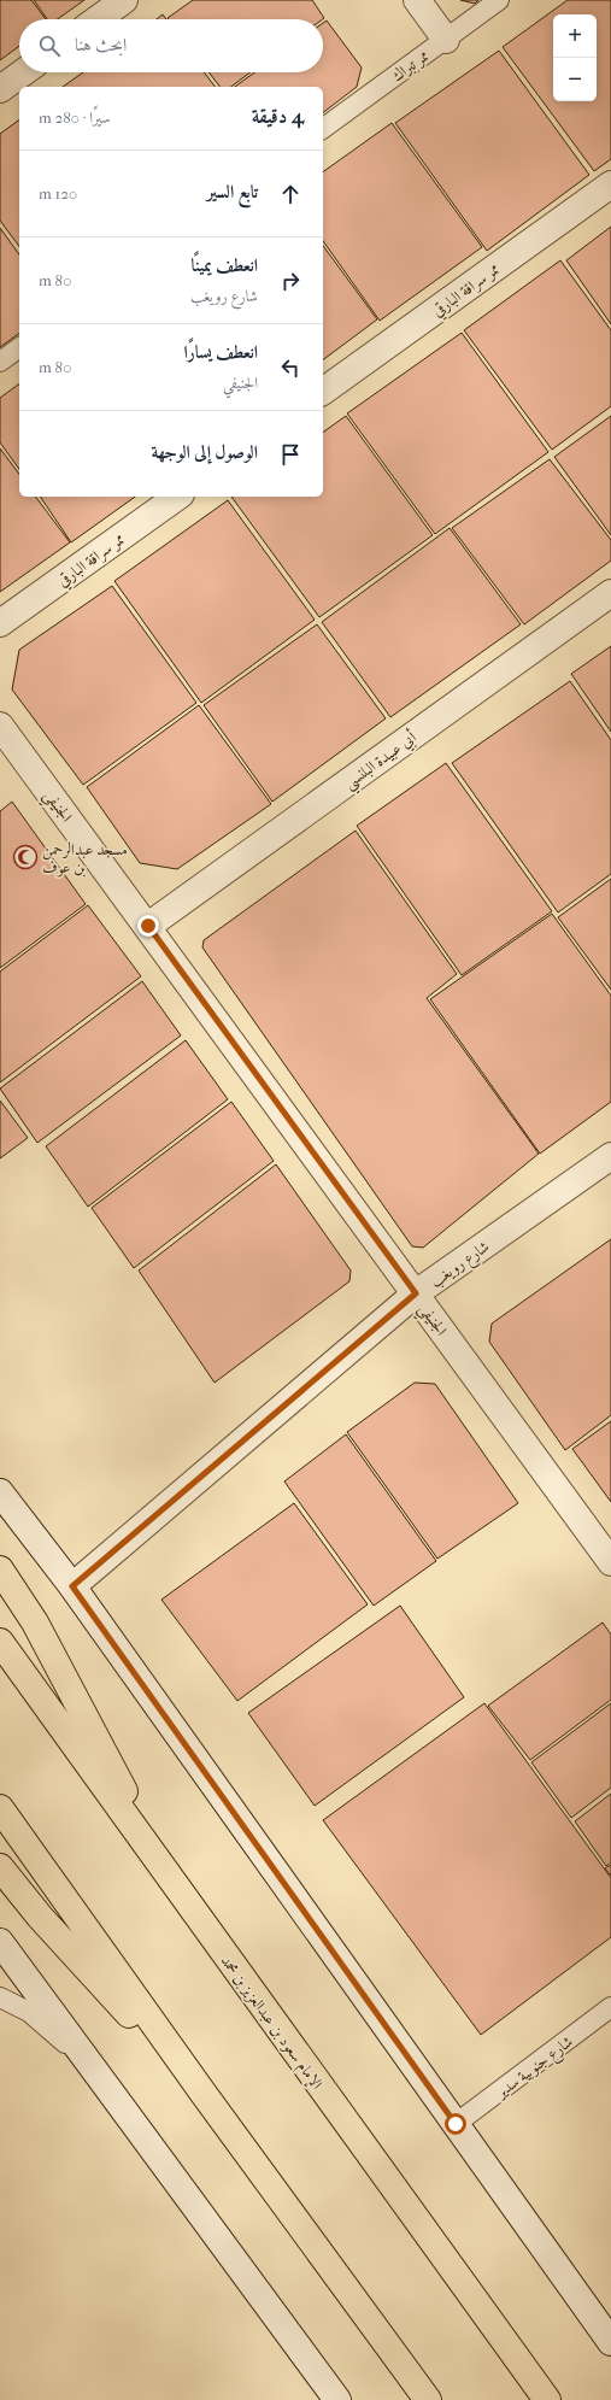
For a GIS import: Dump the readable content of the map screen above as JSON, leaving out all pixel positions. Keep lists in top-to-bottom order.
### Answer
{
  "streets": {
    "main road": ["الإمام سعود بن عبدالعزيز بن محمد"],
    "street": [
      "ممر سراقة البارقي",
      "أبي عبيدة البلنسي",
      "الجنيفي",
      "شارع رويغب"
    ],
    "lane": ["ممر تبراك", "شارع جنوبية سدير"]
  },
  "crossings": [
    ["أبي عبيدة البلنسي", "الجنيفي"],
    ["الجنيفي", "شارع رويغب"]
  ],
  "places": {
    "mosque": ["مسجد عبدالرحمن بن عوف"]
  },
  "page": {
    "map_buttons": ["+", "−"],
    "search": "ابحث هنا",
    "heading": ["4 دقيقة", "سيرًا · 280 m"],
    "list": [
      ["تابع السير", "120 m"],
      ["انعطف يمينًا", "شارع رويغب", "80 m"],
      ["انعطف يسارًا", "الجنيفي", "80 m"],
      "الوصول إلى الوجهة"
    ]
  }
}
